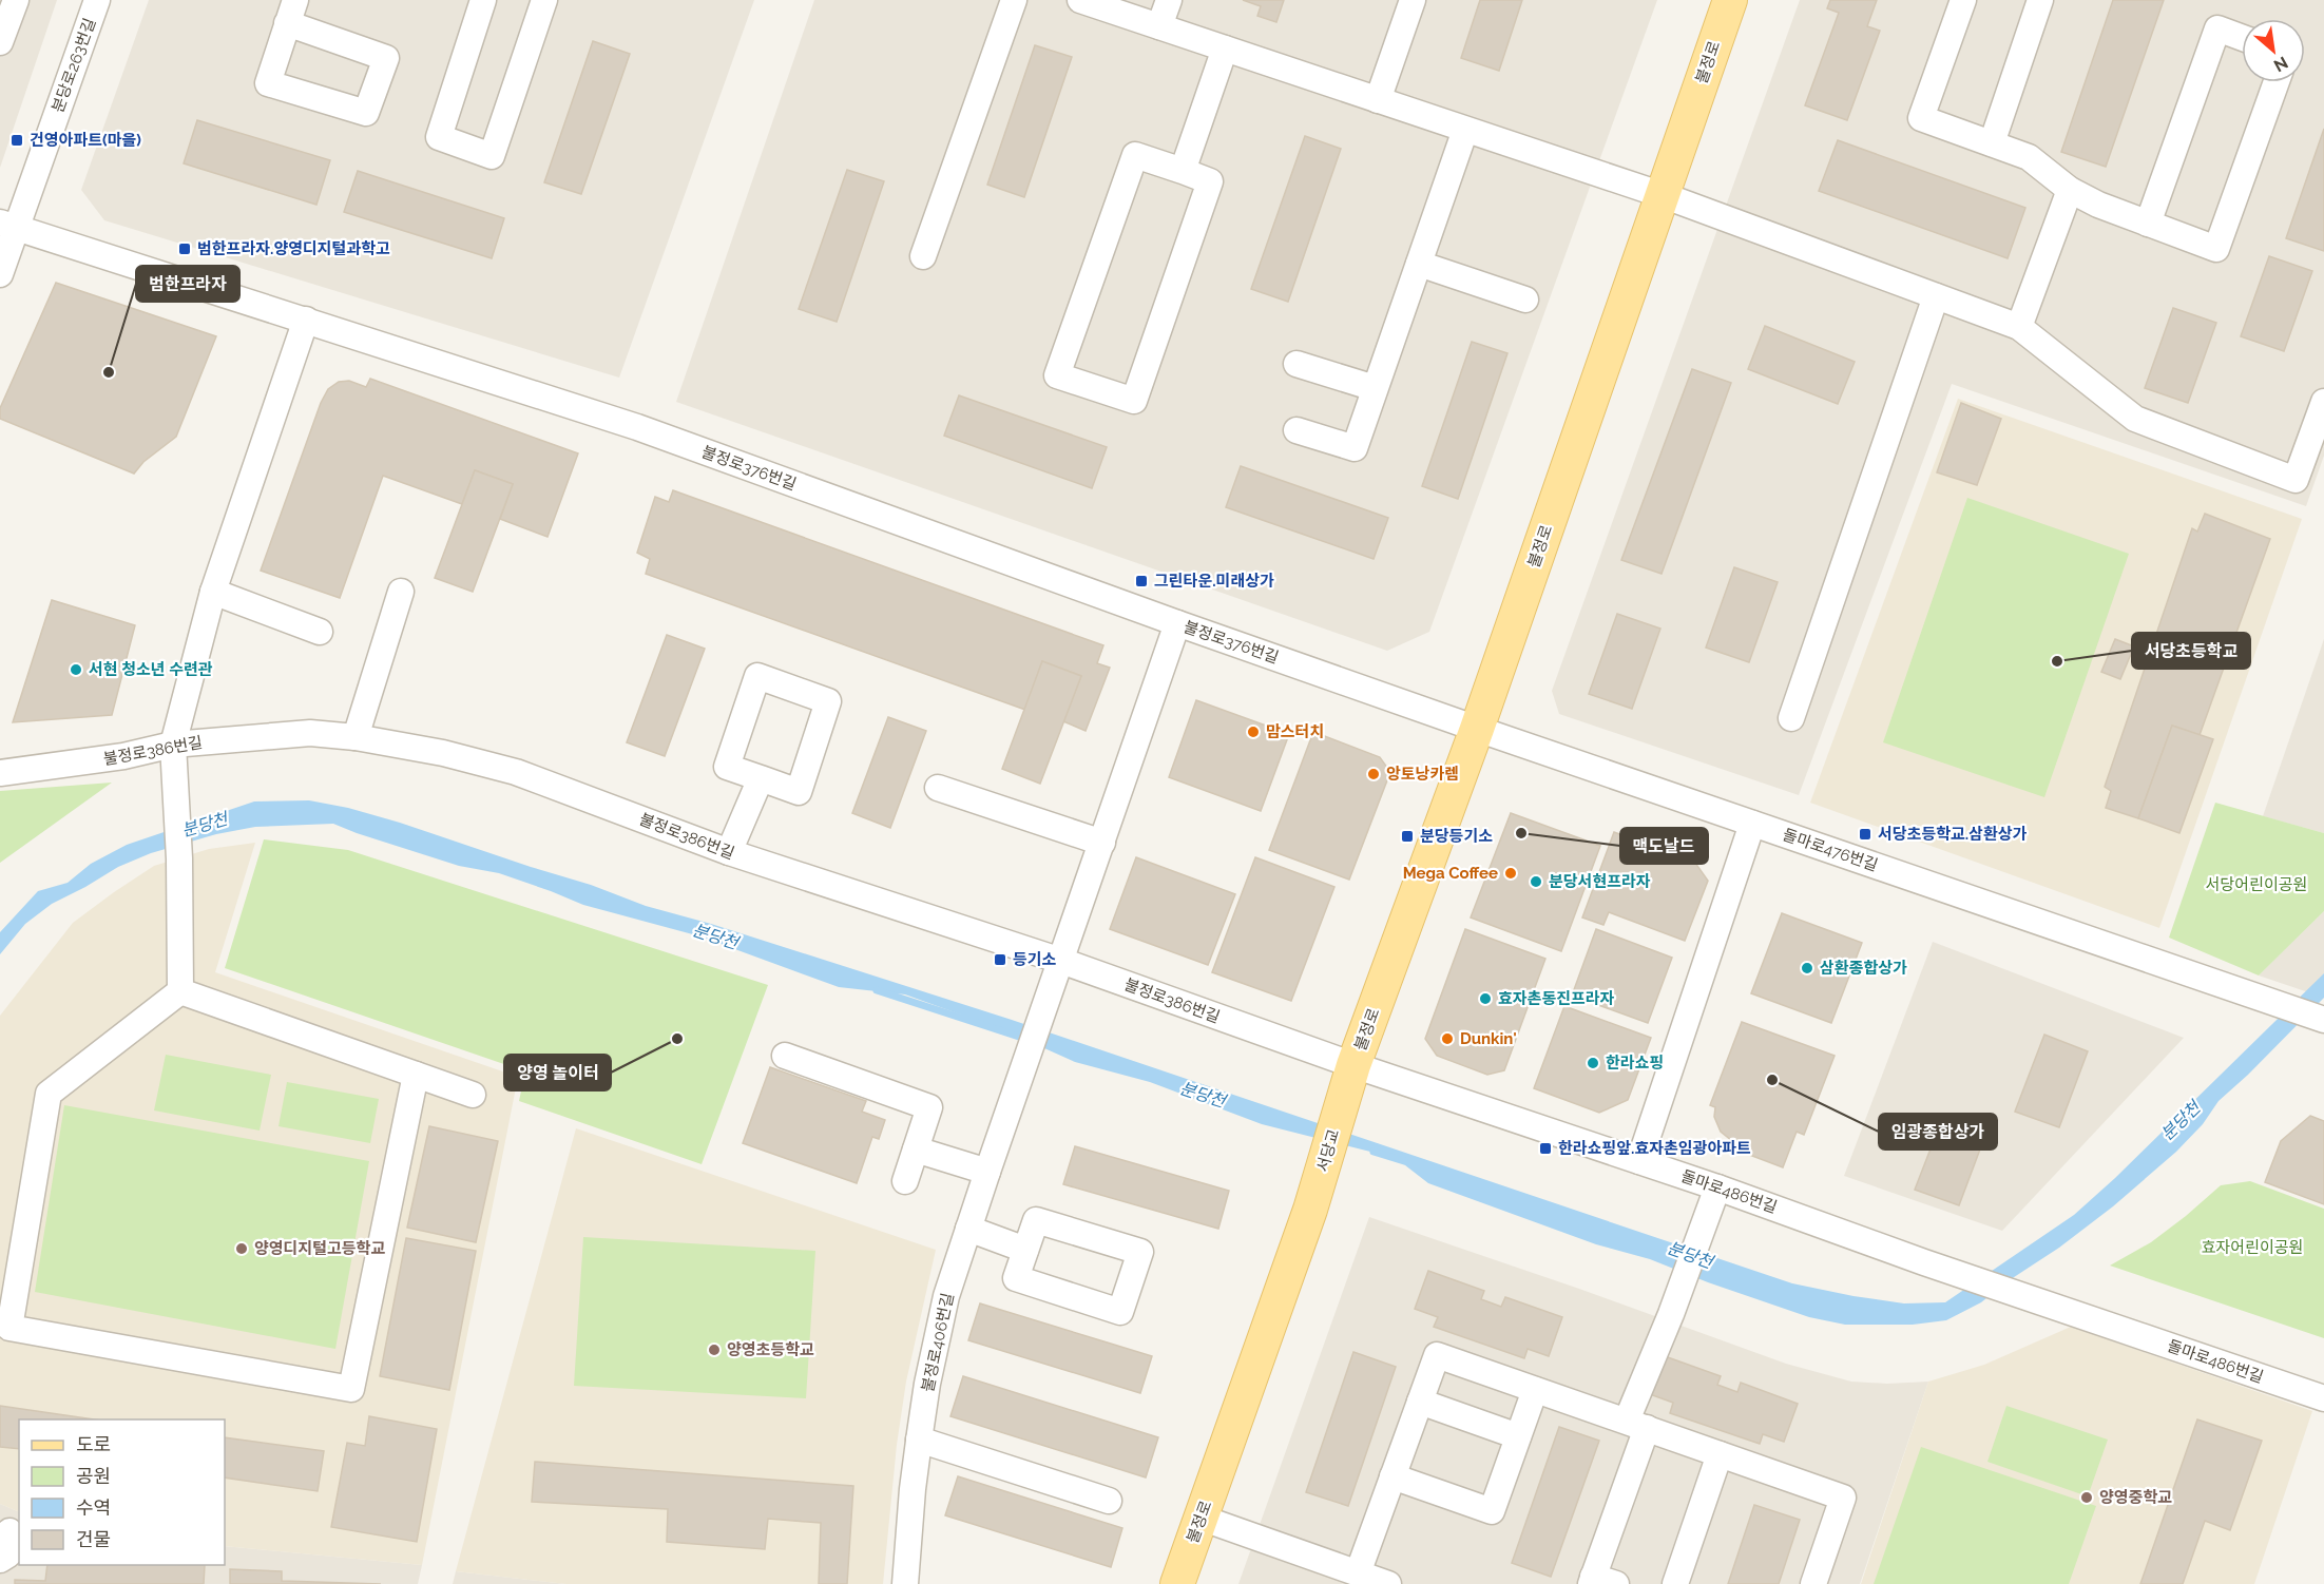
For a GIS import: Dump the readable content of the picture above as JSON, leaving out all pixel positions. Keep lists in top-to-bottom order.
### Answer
{
  "streets": {
    "main road": ["불정로", "서당교"],
    "street": [
      "분당로263번길",
      "불정로376번길",
      "불정로386번길",
      "돌마로476번길",
      "돌마로486번길",
      "불정로406번길"
    ]
  },
  "crossings": [
    ["불정로", "불정로376번길"],
    ["불정로", "불정로386번길"],
    ["불정로", "돌마로476번길"],
    ["불정로", "서당교"],
    ["불정로", "돌마로486번길"],
    ["분당로263번길", "불정로376번길"],
    ["불정로376번길", "돌마로476번길"],
    ["불정로376번길", "불정로406번길"],
    ["불정로386번길", "서당교"],
    ["불정로386번길", "돌마로486번길"],
    ["불정로386번길", "불정로406번길"],
    ["서당교", "돌마로486번길"]
  ],
  "water": ["분당천"],
  "parks": ["서당어린이공원", "효자어린이공원"],
  "places": {
    "transit": [
      "건영아파트(마을)",
      "범한프라자.양영디지털과학고",
      "그린타운.미래상가",
      "서당초등학교.삼환상가",
      "분당등기소",
      "등기소",
      "한라쇼핑앞.효자촌임광아파트"
    ],
    "other": [
      "범한프라자",
      "서당초등학교",
      "서현 청소년 수련관",
      "맘스터치",
      "앙토낭카렘",
      "맥도날드",
      "Mega Coffee",
      "분당서현프라자",
      "삼환종합상가",
      "효자촌동진프라자",
      "양영 놀이터",
      "Dunkin'",
      "한라쇼핑",
      "임광종합상가",
      "양영디지털고등학교",
      "양영초등학교",
      "양영중학교"
    ]
  },
  "legend": [
    "도로",
    "공원",
    "수역",
    "건물"
  ],
  "north": "bottom right"
}
